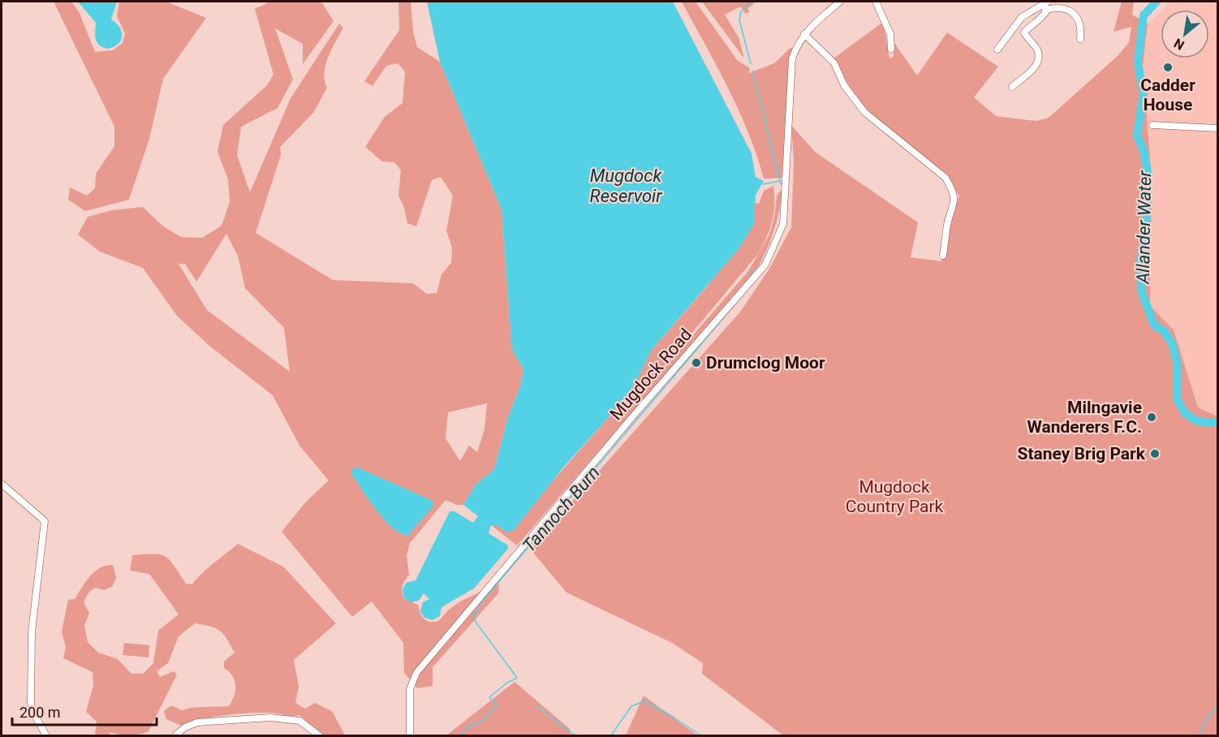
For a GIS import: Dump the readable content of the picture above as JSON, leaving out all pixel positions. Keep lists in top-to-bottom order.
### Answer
{
  "streets": {
    "street": ["Mugdock Road"]
  },
  "water": ["Mugdock Reservoir", "Allander Water", "Tannoch Burn"],
  "parks": ["Mugdock Country Park"],
  "places": [
    "Cadder House",
    "Drumclog Moor",
    "Milngavie Wanderers F.C.",
    "Staney Brig Park"
  ],
  "scale_bar": "200 m",
  "north": "bottom left"
}
